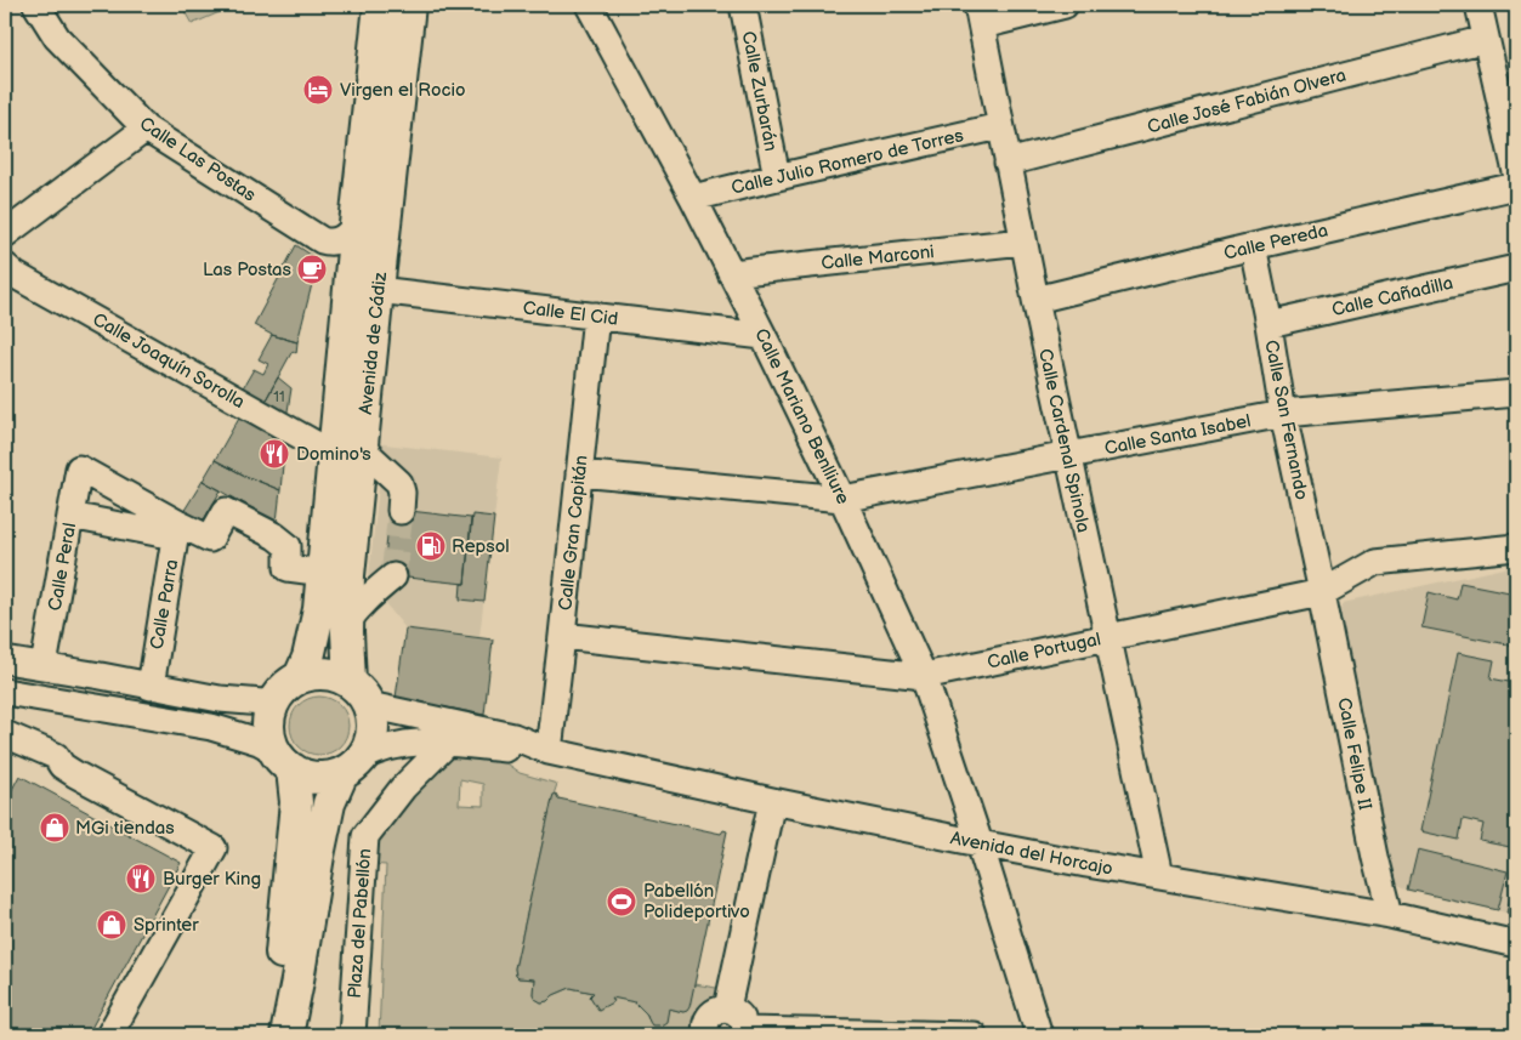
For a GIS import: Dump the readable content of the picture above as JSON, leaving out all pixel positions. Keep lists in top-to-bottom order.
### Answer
{
  "streets": {
    "main road": ["Avenida de Cádiz"],
    "street": [
      "Calle Zurbarán",
      "Calle José Fabián Olvera",
      "Calle Las Postas",
      "Calle Julio Romero de Torres",
      "Calle Pereda",
      "Calle Marconi",
      "Calle Cañadilla",
      "Calle El Cid",
      "Calle Joaquín Sorolla",
      "Calle Mariano Benlliure",
      "Calle San Fernando",
      "Calle Santa Isabel",
      "Calle Cardenal Spinola",
      "Calle Gran Capitán",
      "Calle Peral",
      "Calle Parra",
      "Calle Portugal",
      "Calle Felipe II",
      "Avenida del Horcajo",
      "Plaza del Pabellón"
    ]
  },
  "crossings": [
    ["Calle Zurbarán", "Calle Julio Romero de Torres"],
    ["Calle José Fabián Olvera", "Calle Cardenal Spinola"],
    ["Calle Las Postas", "Avenida de Cádiz"],
    ["Calle Julio Romero de Torres", "Calle Mariano Benlliure"],
    ["Calle Julio Romero de Torres", "Calle Cardenal Spinola"],
    ["Calle Pereda", "Calle San Fernando"],
    ["Calle Pereda", "Calle Cardenal Spinola"],
    ["Calle Marconi", "Calle Mariano Benlliure"],
    ["Calle Marconi", "Calle Cardenal Spinola"],
    ["Calle Cañadilla", "Calle San Fernando"],
    ["Calle El Cid", "Avenida de Cádiz"],
    ["Calle El Cid", "Calle Mariano Benlliure"],
    ["Calle El Cid", "Calle Gran Capitán"],
    ["Avenida de Cádiz", "Calle Joaquín Sorolla"],
    ["Avenida de Cádiz", "Avenida del Horcajo"],
    ["Calle Mariano Benlliure", "Calle Santa Isabel"],
    ["Calle Mariano Benlliure", "Calle Portugal"],
    ["Calle Mariano Benlliure", "Avenida del Horcajo"],
    ["Calle San Fernando", "Calle Santa Isabel"],
    ["Calle San Fernando", "Calle Portugal"],
    ["Calle San Fernando", "Calle Felipe II"],
    ["Calle Santa Isabel", "Calle Cardenal Spinola"],
    ["Calle Santa Isabel", "Calle Gran Capitán"],
    ["Calle Cardenal Spinola", "Calle Portugal"],
    ["Calle Cardenal Spinola", "Avenida del Horcajo"],
    ["Calle Gran Capitán", "Calle Portugal"],
    ["Calle Gran Capitán", "Avenida del Horcajo"],
    ["Calle Peral", "Calle Parra"],
    ["Calle Portugal", "Calle Felipe II"],
    ["Calle Felipe II", "Avenida del Horcajo"],
    ["Avenida del Horcajo", "Plaza del Pabellón"]
  ],
  "places": {
    "hotel": ["Virgen el Rocio"],
    "cafe": ["Las Postas"],
    "restaurant": ["Domino's", "Burger King"],
    "fuel station": ["Repsol"],
    "shop": ["MGi tiendas", "Sprinter"],
    "sports": ["Pabellón Polideportivo"]
  },
  "house_numbers": ["11"]
}
